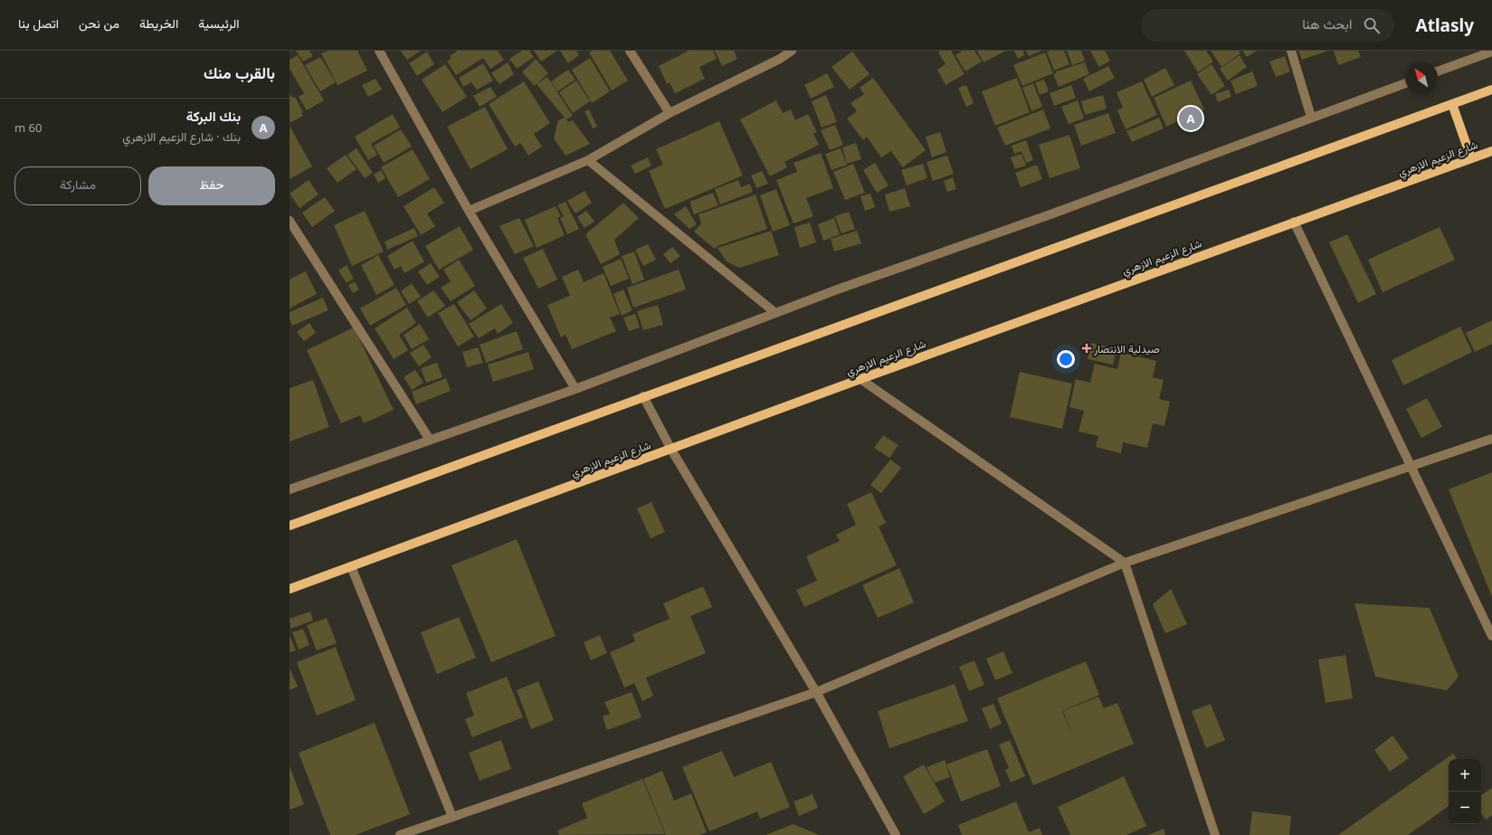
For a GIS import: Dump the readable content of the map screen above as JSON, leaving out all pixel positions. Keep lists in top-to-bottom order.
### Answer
{
  "streets": {
    "main road": ["شارع الزعيم الازهري"]
  },
  "places": {
    "health": ["صيدلية الانتصار"]
  },
  "north": "top left",
  "page": {
    "header": "Atlasly",
    "search": "ابحث هنا",
    "nav": [
      "الرئيسية",
      "الخريطة",
      "من نحن",
      "اتصل بنا"
    ],
    "heading": "بالقرب منك",
    "list": [
      {
        "mark": "A",
        "name": "بنك البركة",
        "note": "بنك · شارع الزعيم الازهري",
        "value": "60 m"
      }
    ],
    "pins": "A",
    "buttons": ["حفظ", "مشاركة"],
    "map_buttons": ["+", "−"]
  }
}
